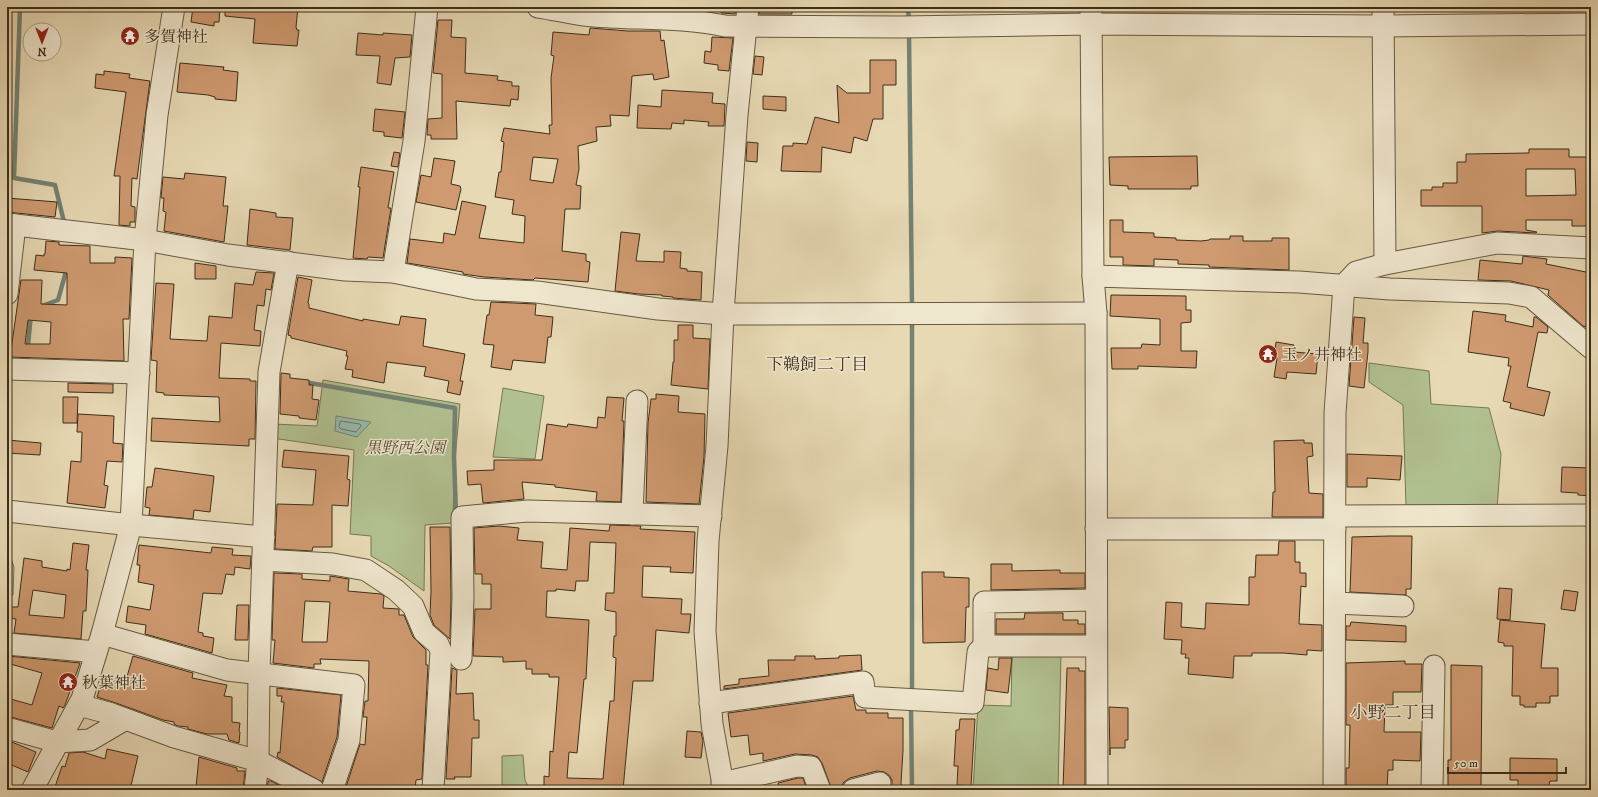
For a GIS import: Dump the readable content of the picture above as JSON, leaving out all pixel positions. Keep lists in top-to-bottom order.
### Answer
{
  "districts": ["下鵜飼二丁目", "小野二丁目"],
  "parks": ["黒野西公園"],
  "places": {
    "temple": ["多賀神社", "玉ノ井神社", "秋葉神社"]
  },
  "scale_bar": "50 m",
  "north": "bottom"
}
